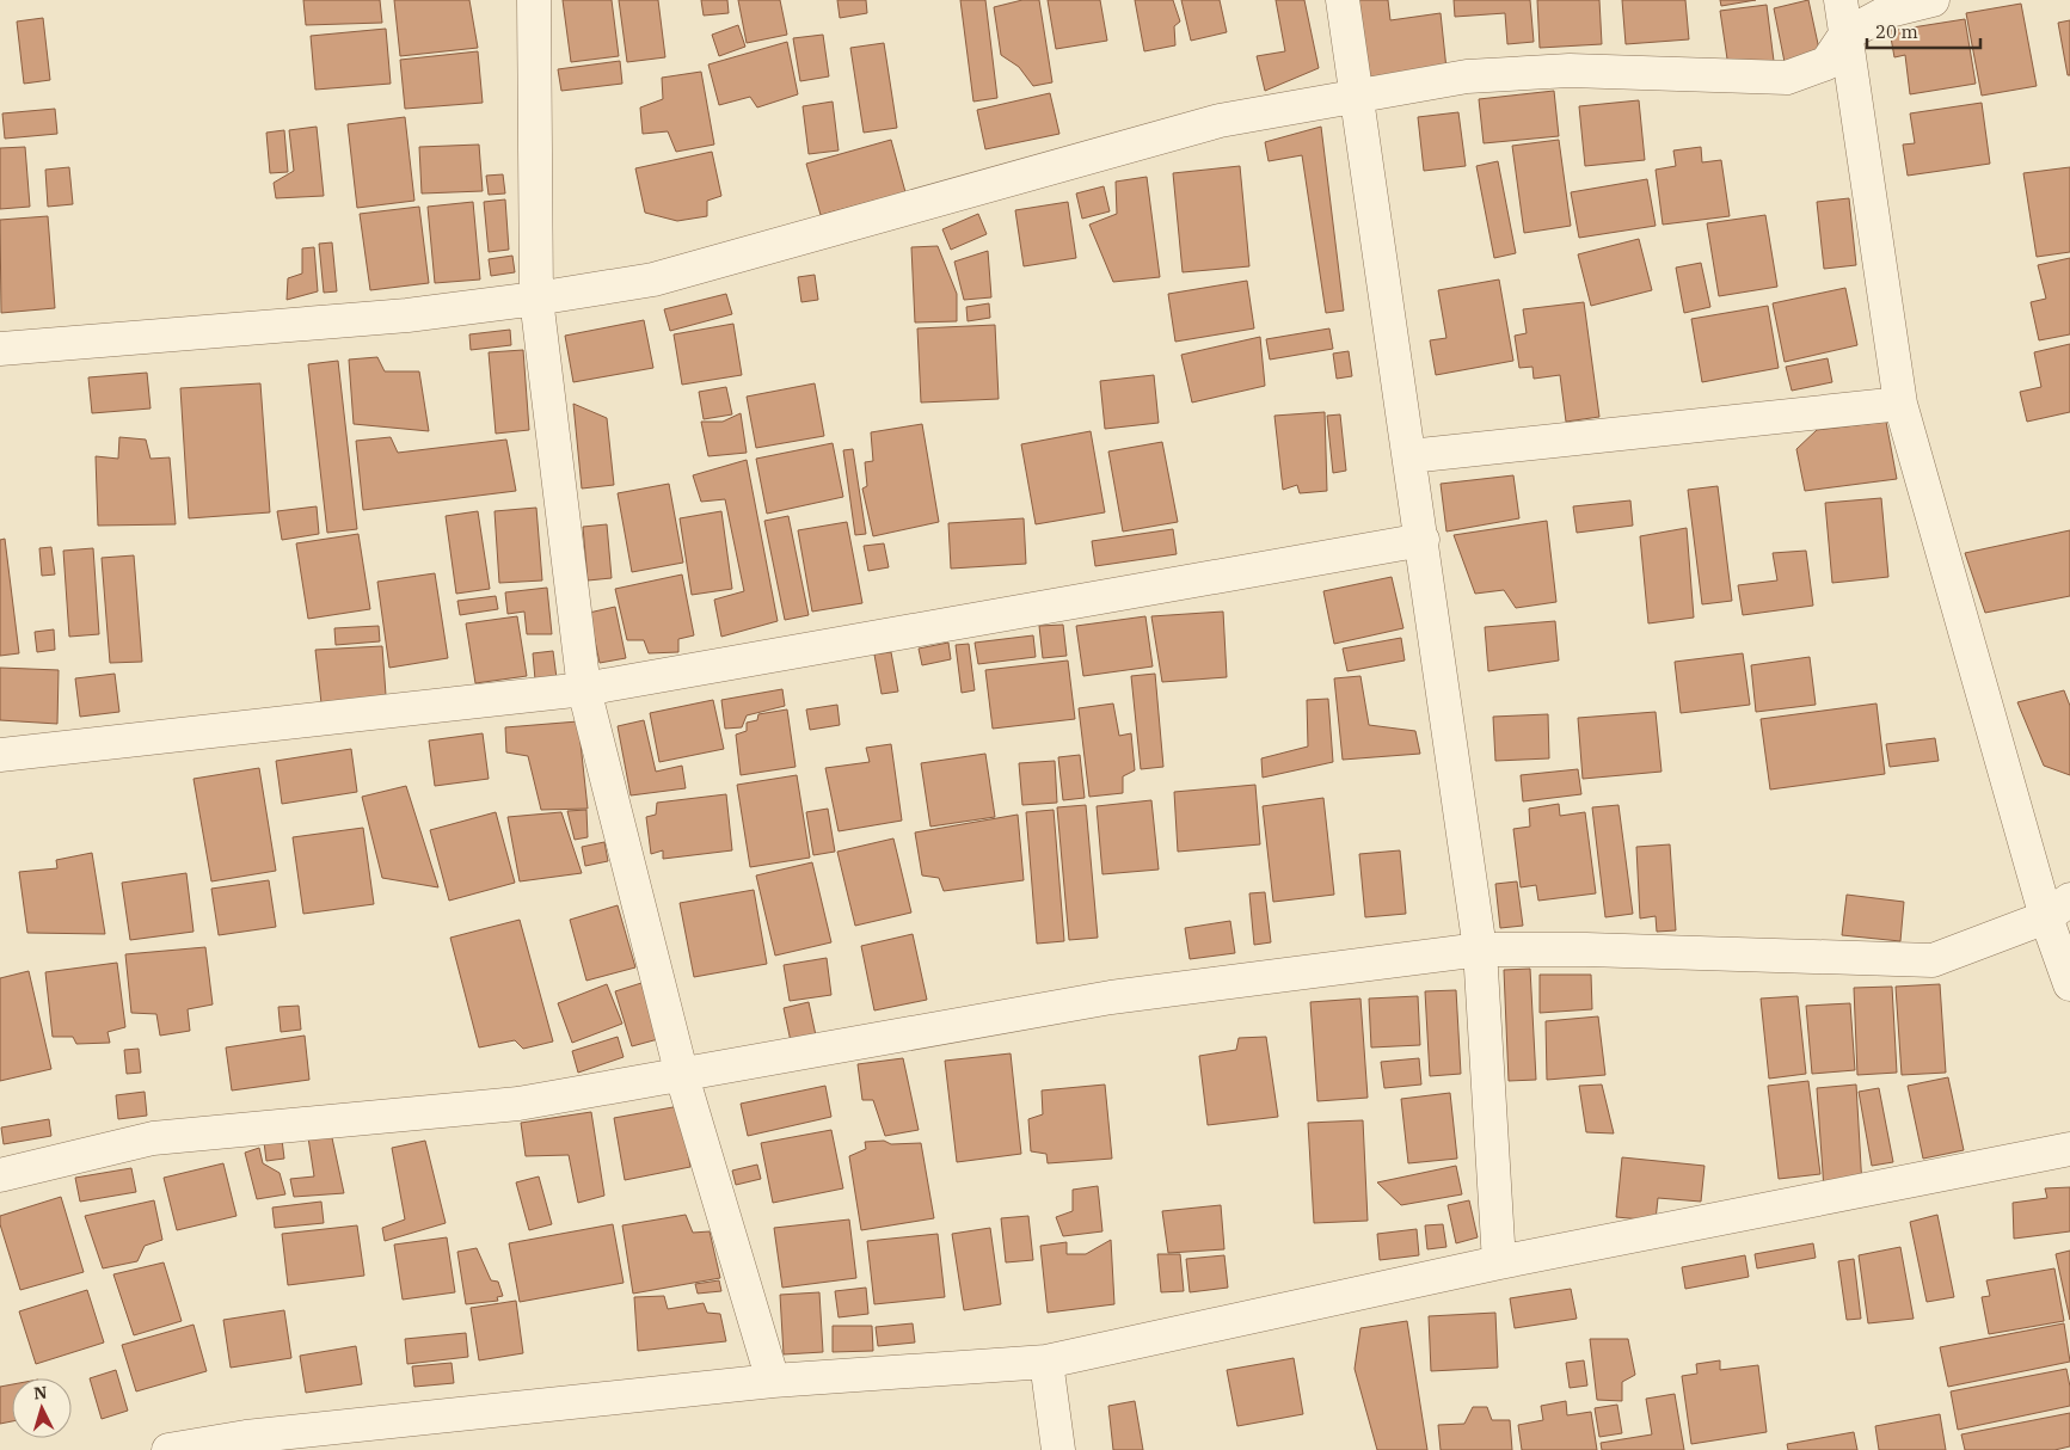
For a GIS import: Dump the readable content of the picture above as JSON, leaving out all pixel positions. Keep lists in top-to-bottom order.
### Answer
{
  "scale_bar": "20 m",
  "north": "top"
}
